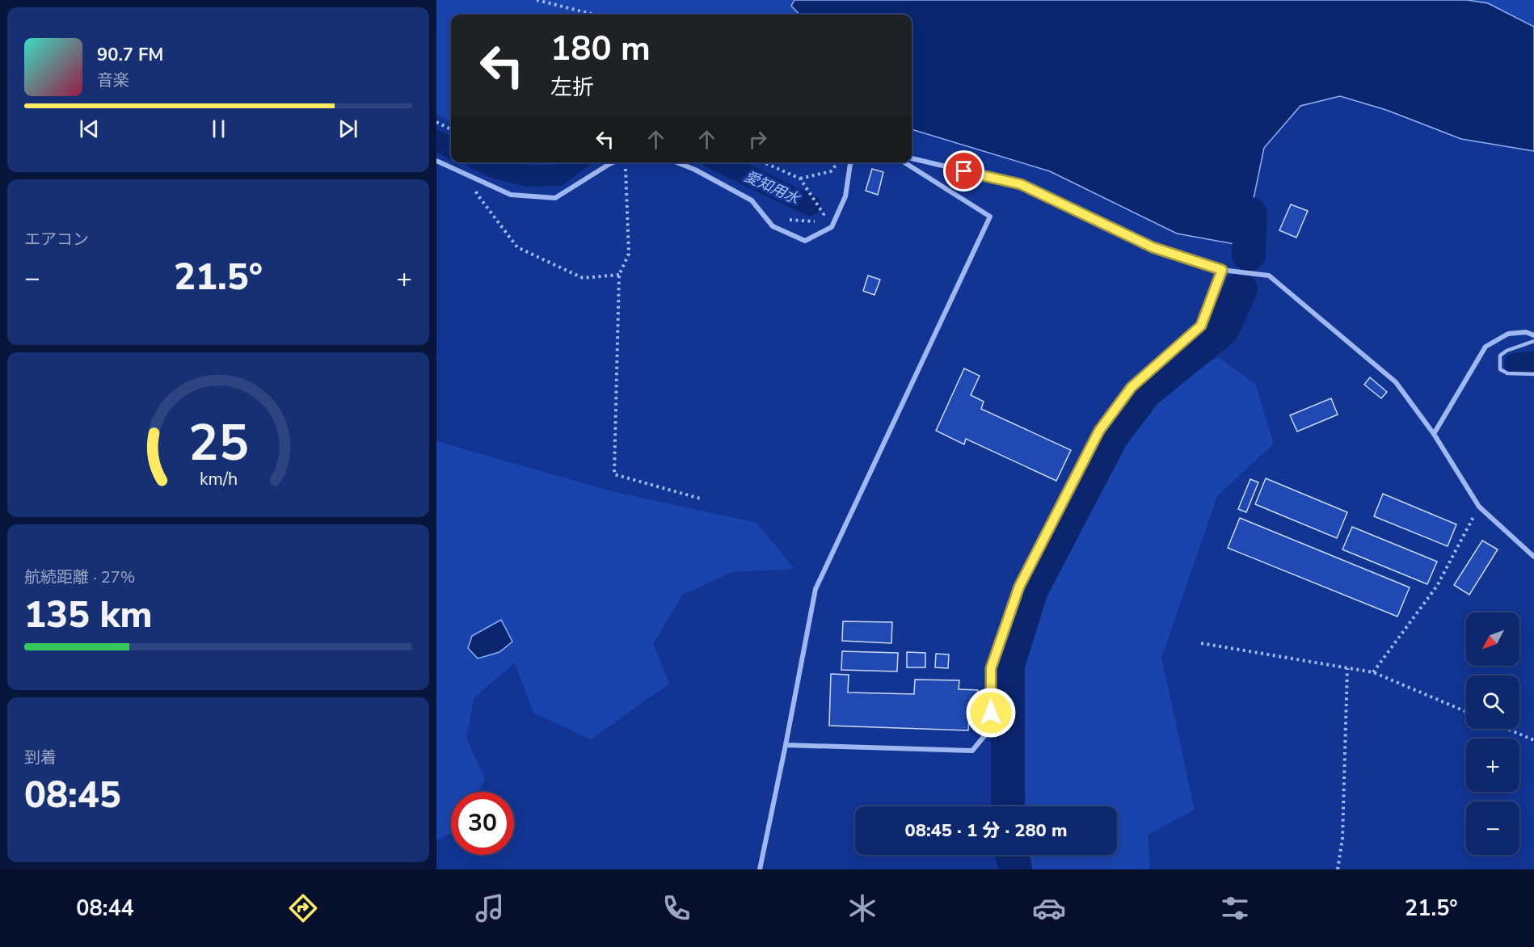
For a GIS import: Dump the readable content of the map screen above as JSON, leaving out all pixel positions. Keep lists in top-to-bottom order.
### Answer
{
  "water": ["愛知用水"],
  "north": "bottom left",
  "page": {
    "turn": ["180 m", "左折"],
    "song": ["90.7 FM", "音楽"],
    "tile": [
      "エアコン",
      ["航続距離 · 27%", "135 km"],
      ["到着", "08:45"]
    ],
    "heat": ["−", "21.5°", "+"],
    "map_buttons": ["+", "−"],
    "limit": "30",
    "trip": "08:45 · 1 分 · 280 m",
    "tabs": ["08:44", "21.5°"],
    "gauge": ["25", "km/h"]
  }
}
